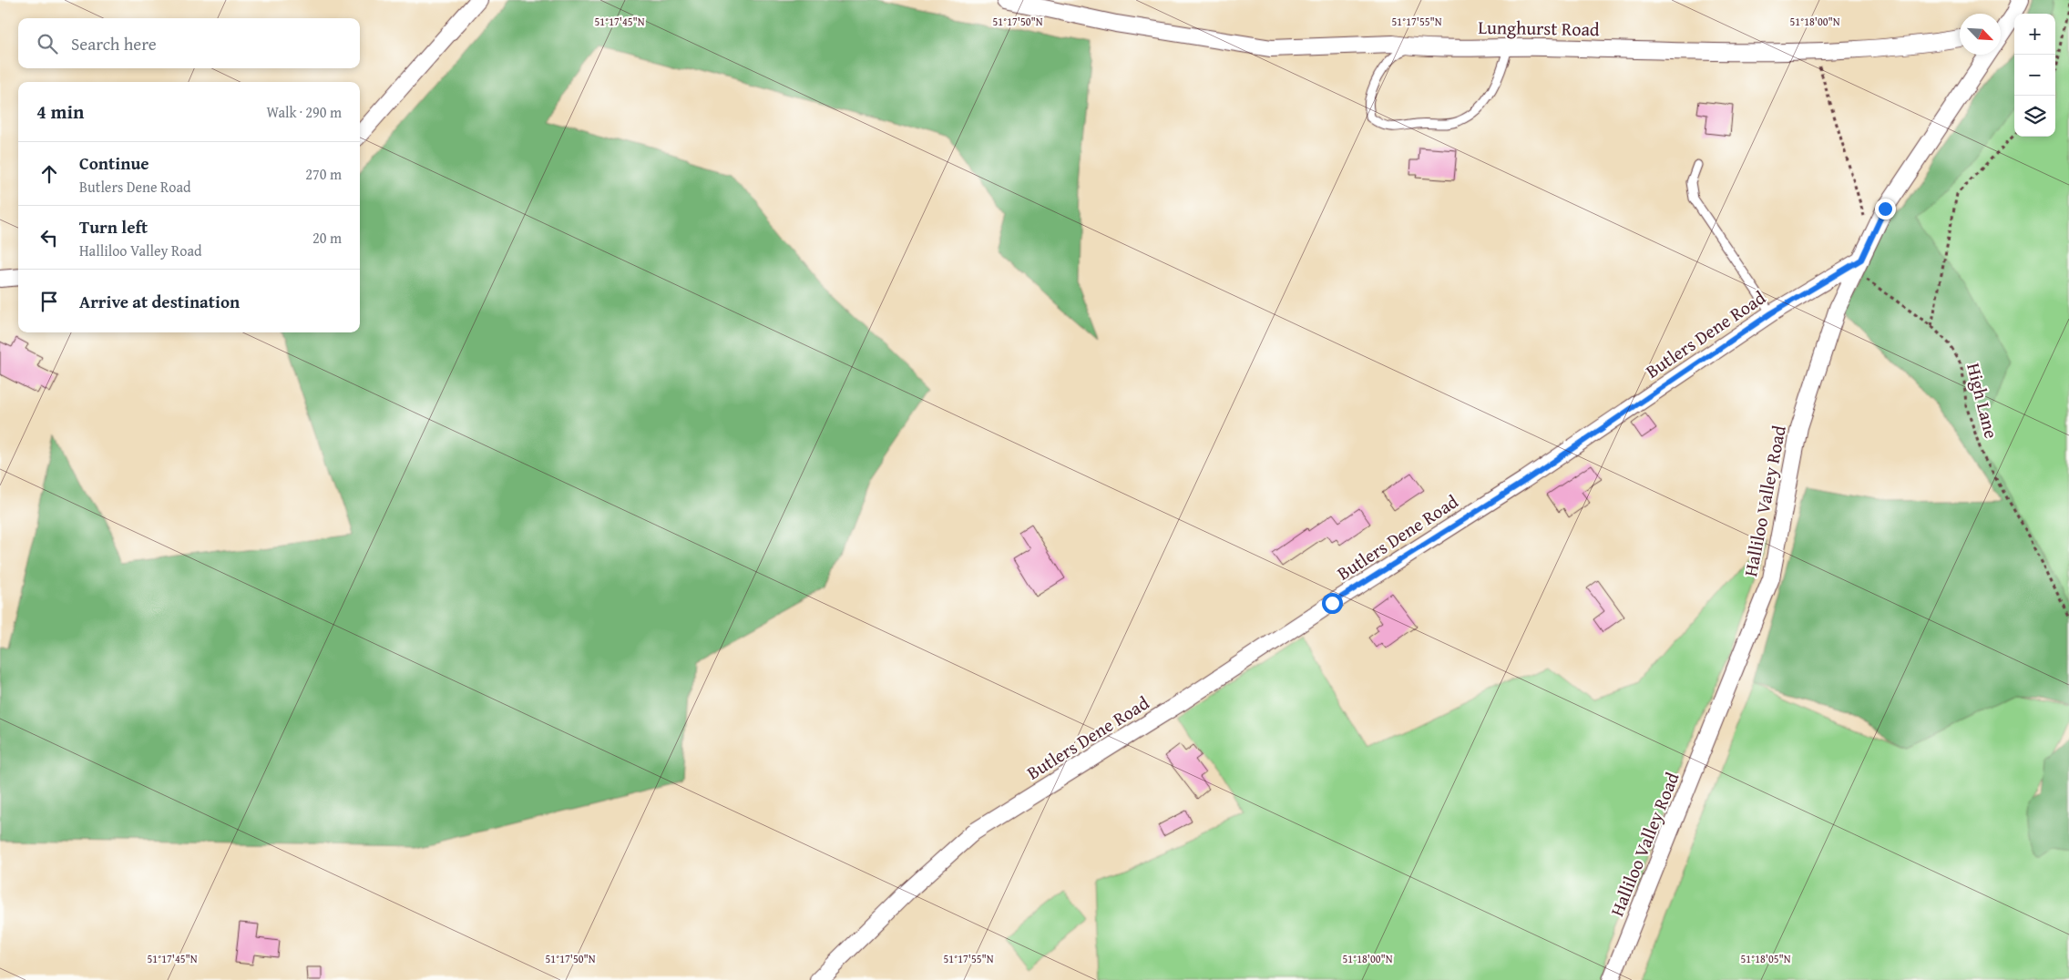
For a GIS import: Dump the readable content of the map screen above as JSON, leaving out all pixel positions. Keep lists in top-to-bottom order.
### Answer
{
  "streets": {
    "street": ["Lunghurst Road", "Butlers Dene Road", "Halliloo Valley Road"],
    "path": ["High Lane"]
  },
  "crossings": [
    ["Butlers Dene Road", "High Lane"],
    ["Butlers Dene Road", "Halliloo Valley Road"],
    ["High Lane", "Halliloo Valley Road"]
  ],
  "north": "bottom right",
  "page": {
    "map_buttons": ["+", "−"],
    "search": "Search here",
    "heading": ["4 min", "Walk · 290 m"],
    "list": [
      ["Continue", "Butlers Dene Road", "270 m"],
      ["Turn left", "Halliloo Valley Road", "20 m"],
      "Arrive at destination"
    ]
  },
  "coordinates": [
    "51°17'45\"N",
    "51°17'50\"N",
    "51°17'55\"N",
    "51°18'00\"N",
    "51°18'05\"N"
  ]
}
